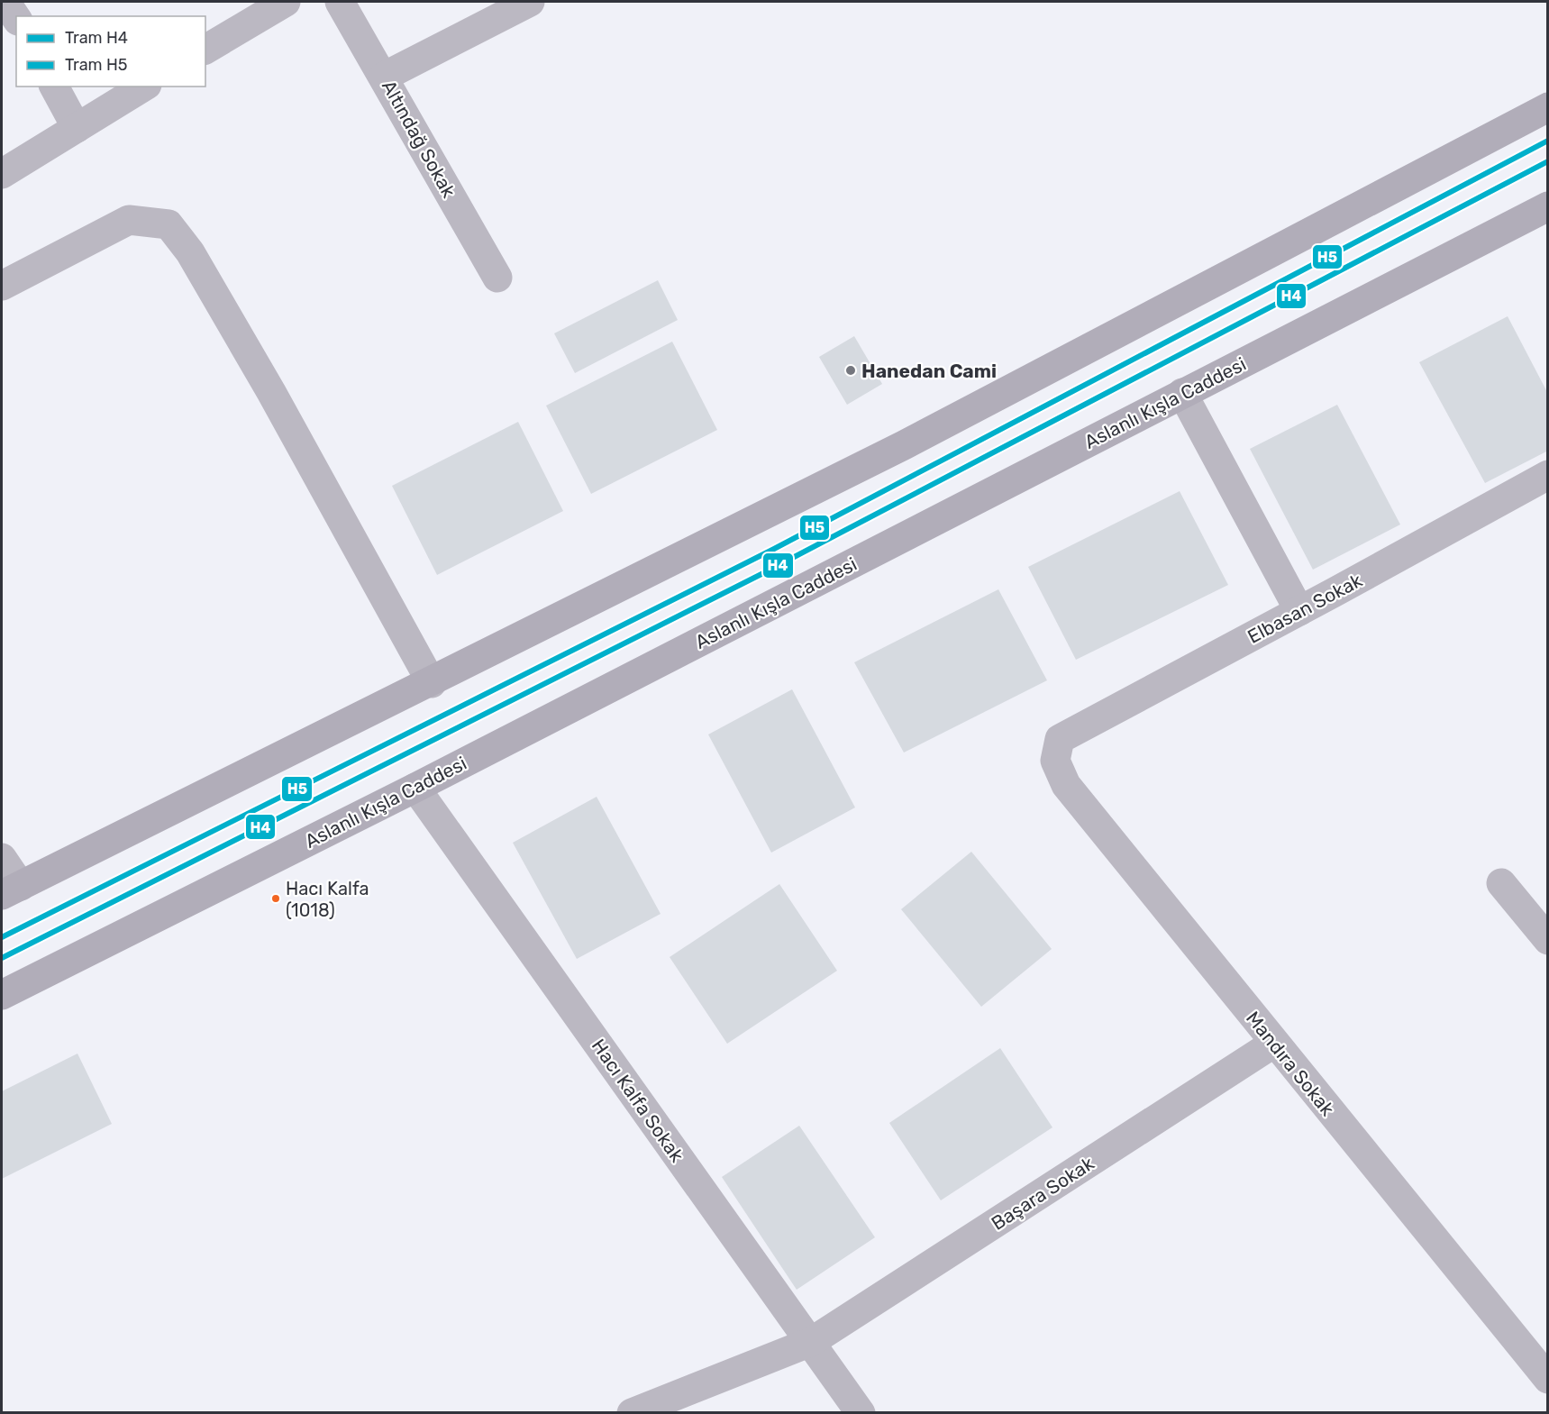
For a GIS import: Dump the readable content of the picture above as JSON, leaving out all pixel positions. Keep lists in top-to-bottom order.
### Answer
{
  "streets": {
    "main road": ["Aslanlı Kışla Caddesi"],
    "street": [
      "Altındağ Sokak",
      "Elbasan Sokak",
      "Mandıra Sokak",
      "Hacı Kalfa Sokak",
      "Başara Sokak"
    ]
  },
  "crossings": [
    ["Aslanlı Kışla Caddesi", "Hacı Kalfa Sokak"],
    ["Elbasan Sokak", "Mandıra Sokak"],
    ["Mandıra Sokak", "Başara Sokak"],
    ["Hacı Kalfa Sokak", "Başara Sokak"]
  ],
  "places": ["Hanedan Cami", "Hacı Kalfa (1018)"],
  "lines": ["tram line H5", "tram line H4"],
  "legend": ["Tram H4", "Tram H5"]
}
